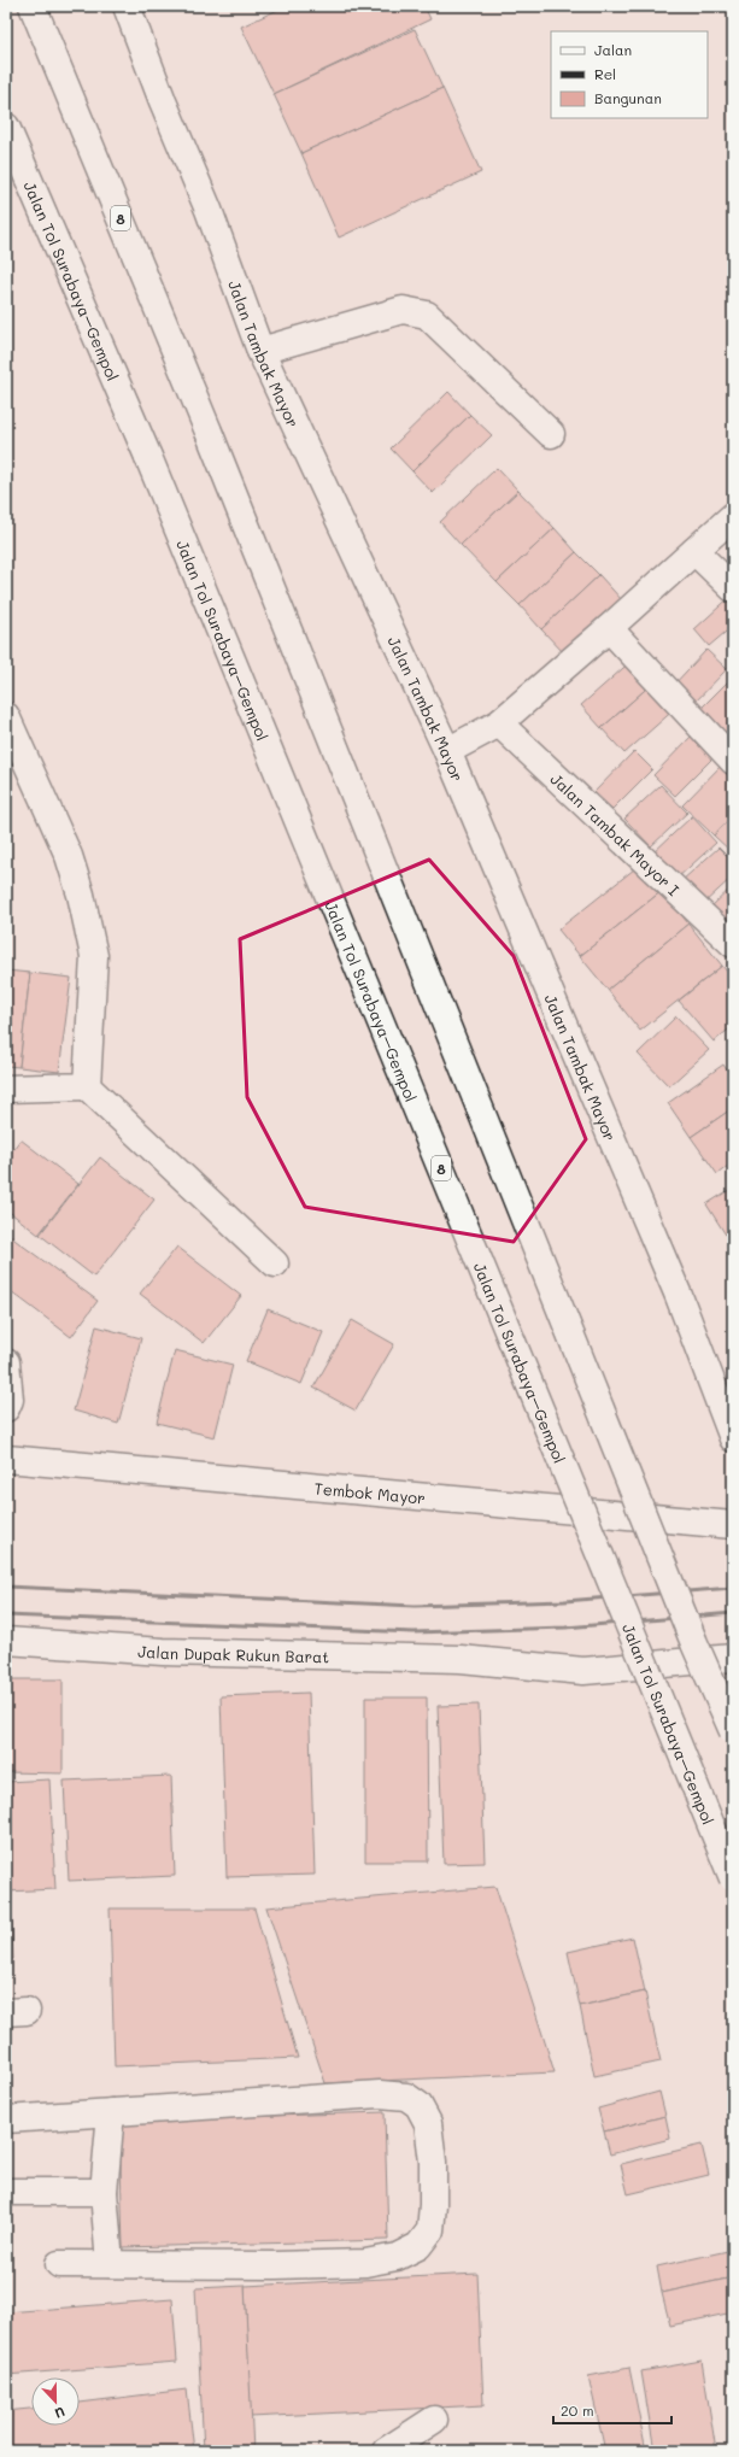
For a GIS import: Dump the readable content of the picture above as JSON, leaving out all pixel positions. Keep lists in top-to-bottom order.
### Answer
{
  "streets": {
    "main road": [
      "8",
      "Jalan Tol Surabaya–Gempol",
      "Jalan Tambak Mayor",
      "Jalan Tambak Mayor I",
      "Tembok Mayor",
      "Jalan Dupak Rukun Barat"
    ]
  },
  "legend": ["Jalan", "Rel", "Bangunan"],
  "scale_bar": "20 m",
  "north": "bottom"
}
